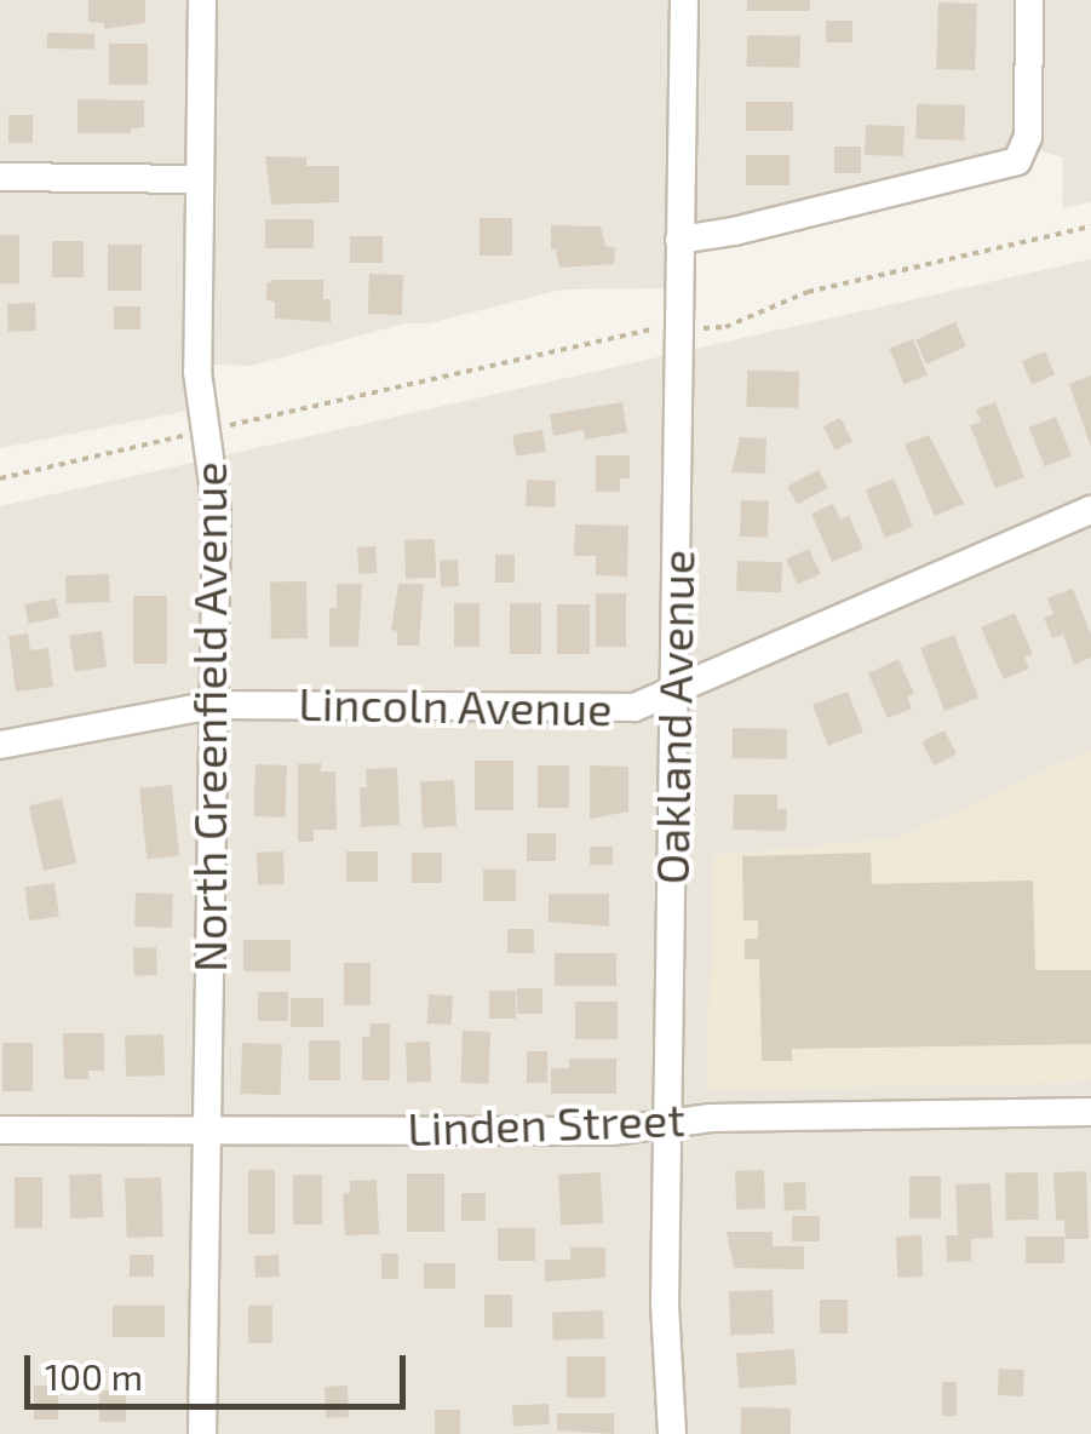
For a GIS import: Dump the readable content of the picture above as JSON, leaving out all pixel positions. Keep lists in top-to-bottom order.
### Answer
{
  "streets": {
    "street": [
      "Lincoln Avenue",
      "North Greenfield Avenue",
      "Oakland Avenue",
      "Linden Street"
    ]
  },
  "crossings": [
    ["Lincoln Avenue", "North Greenfield Avenue"],
    ["Lincoln Avenue", "Oakland Avenue"],
    ["North Greenfield Avenue", "Linden Street"],
    ["Oakland Avenue", "Linden Street"]
  ],
  "scale_bar": "100 m"
}
